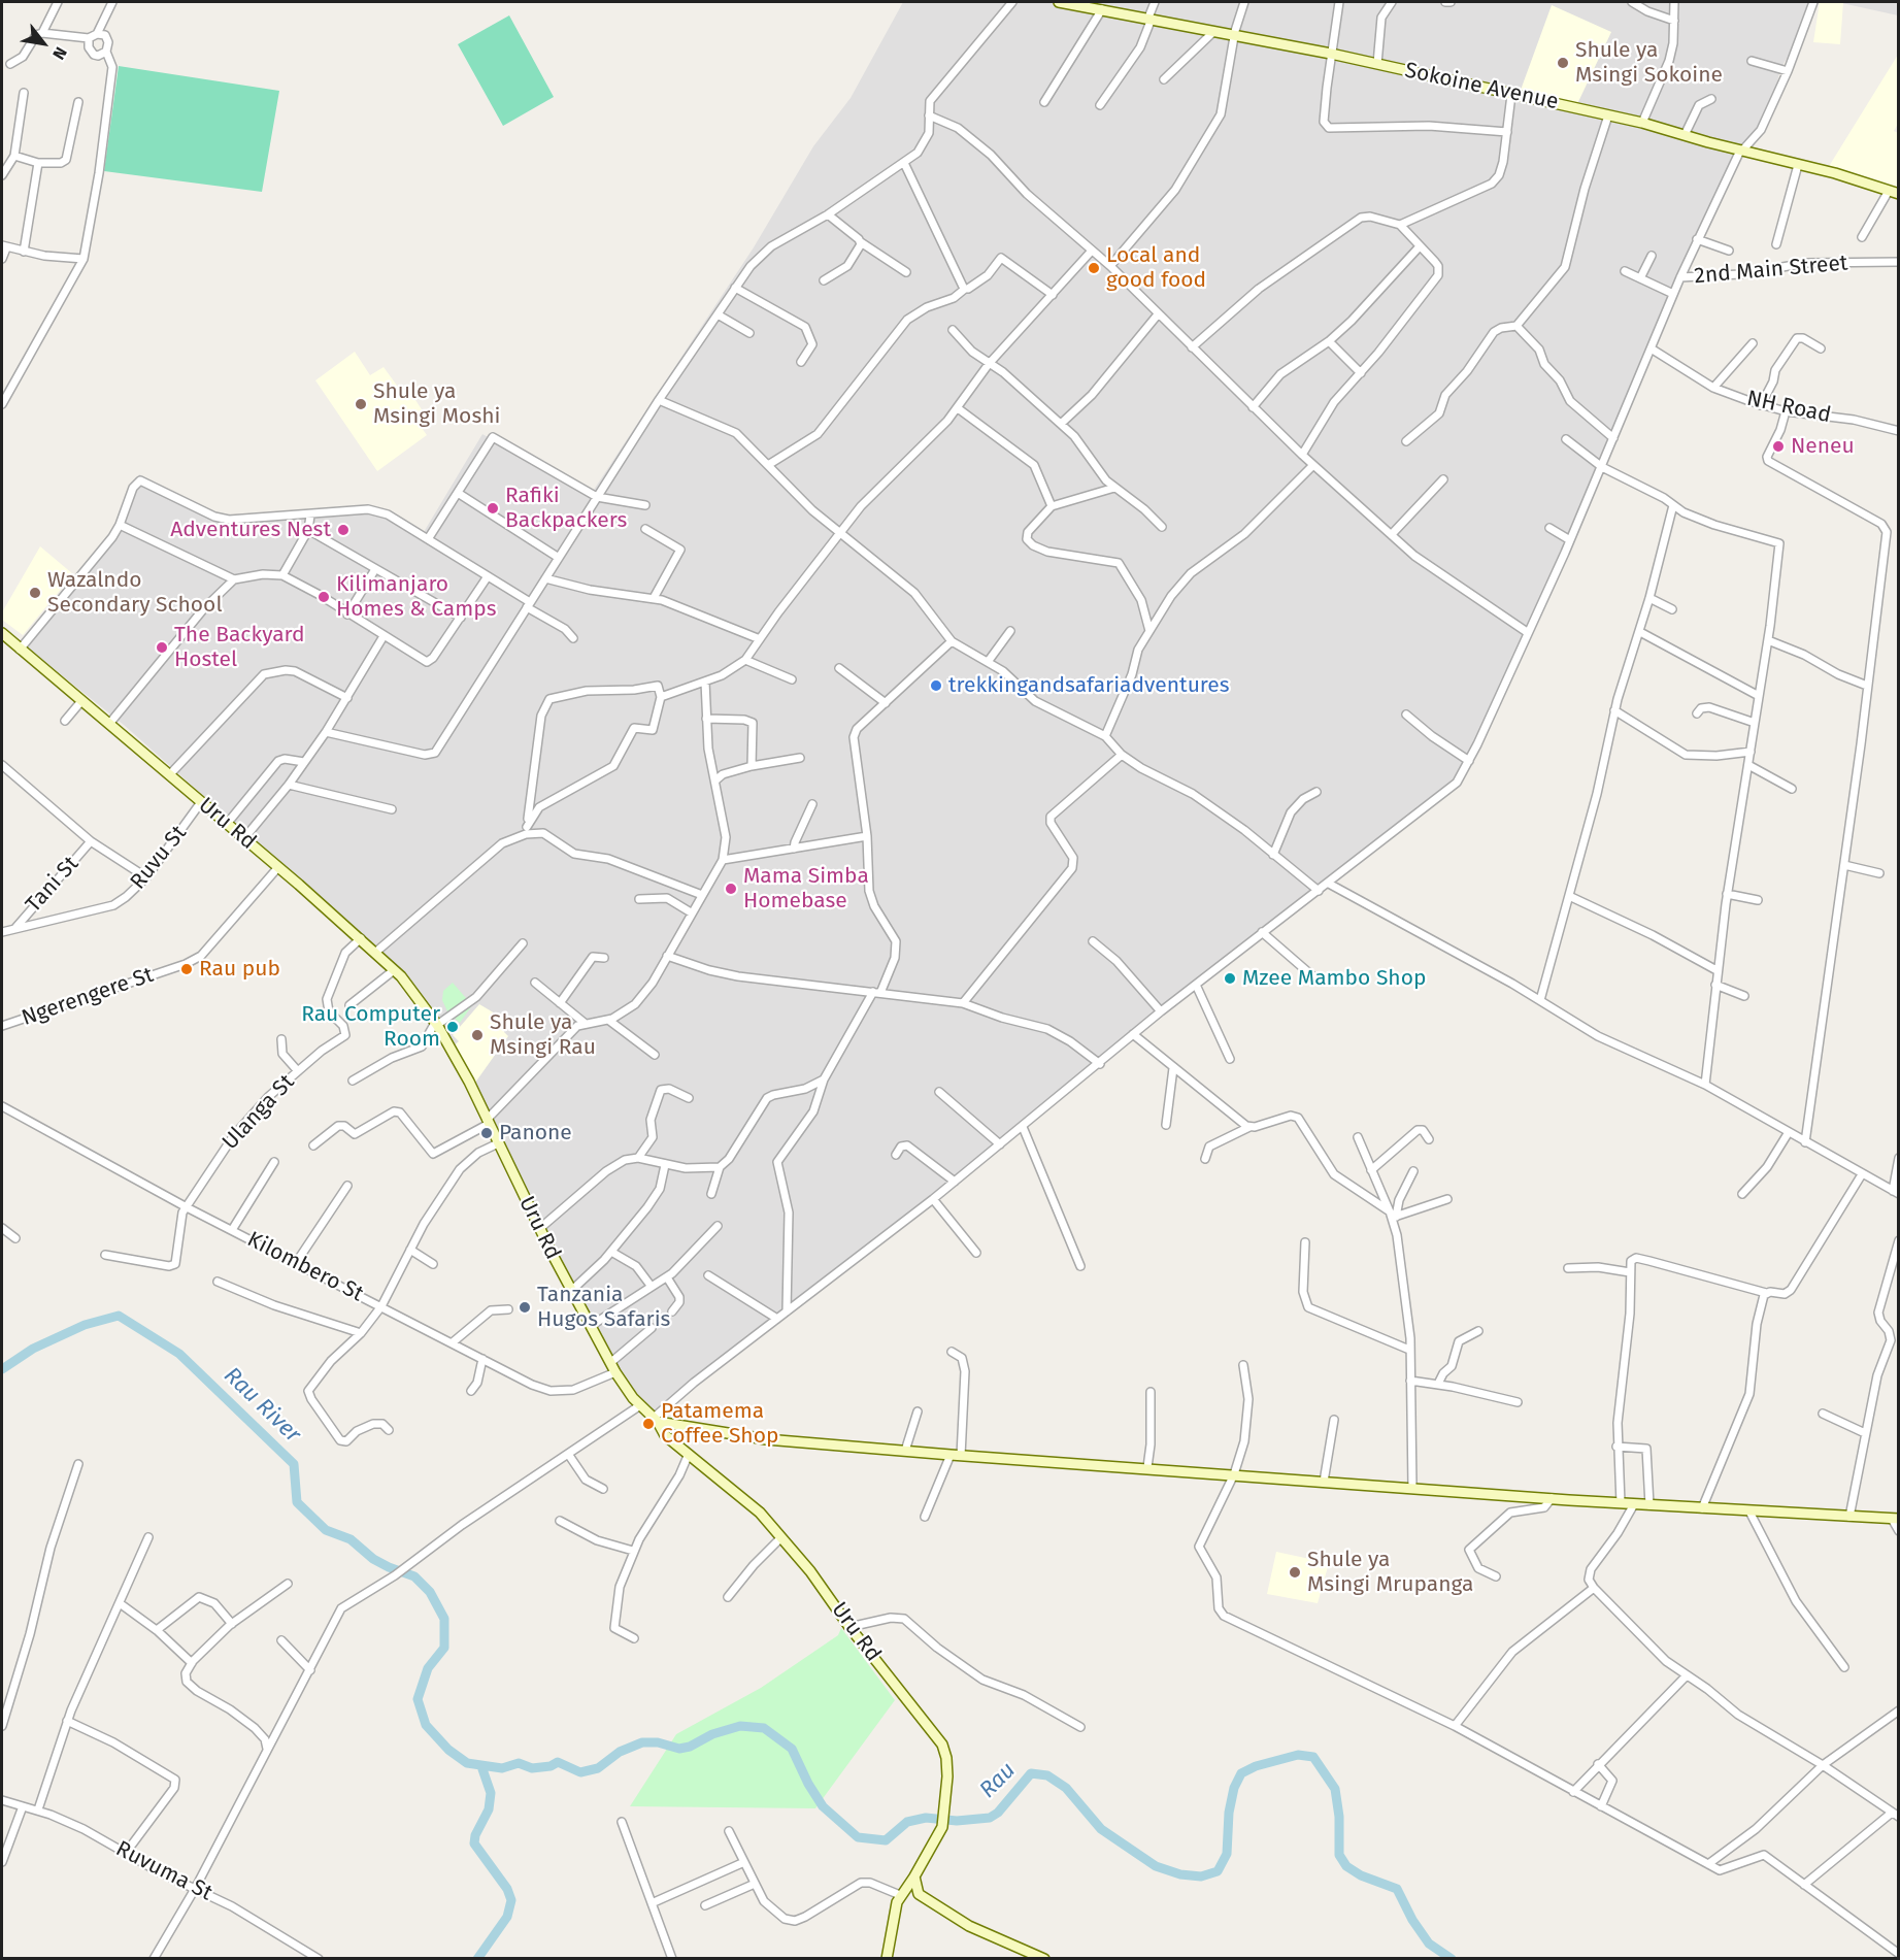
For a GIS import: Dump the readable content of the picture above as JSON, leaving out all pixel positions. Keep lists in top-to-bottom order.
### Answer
{
  "streets": {
    "street": [
      "Sokoine Avenue",
      "2nd Main Street",
      "NH Road",
      "Uru Rd",
      "Ruvu St",
      "Tani St",
      "Ngerengere St",
      "Ulanga St",
      "Kilombero St",
      "Ruvuma St"
    ]
  },
  "crossings": [
    ["Uru Rd", "Ruvu St"],
    ["Uru Rd", "Ngerengere St"],
    ["Uru Rd", "Ulanga St"],
    ["Uru Rd", "Kilombero St"],
    ["Ruvu St", "Tani St"],
    ["Ulanga St", "Kilombero St"]
  ],
  "water": ["Rau River", "Rau"],
  "places": [
    "Shule ya Msingi Sokoine",
    "Local and good food",
    "Shule ya Msingi Moshi",
    "Neneu",
    "Rafiki Backpackers",
    "Adventures Nest",
    "Wazalndo Secondary School",
    "Kilimanjaro Homes & Camps",
    "The Backyard Hostel",
    "trekkingandsafariadventures",
    "Mama Simba Homebase",
    "Rau pub",
    "Mzee Mambo Shop",
    "Rau Computer Room",
    "Shule ya Msingi Rau",
    "Panone",
    "Tanzania Hugos Safaris",
    "Patamema Coffee Shop",
    "Shule ya Msingi Mrupanga"
  ],
  "north": "bottom right"
}
